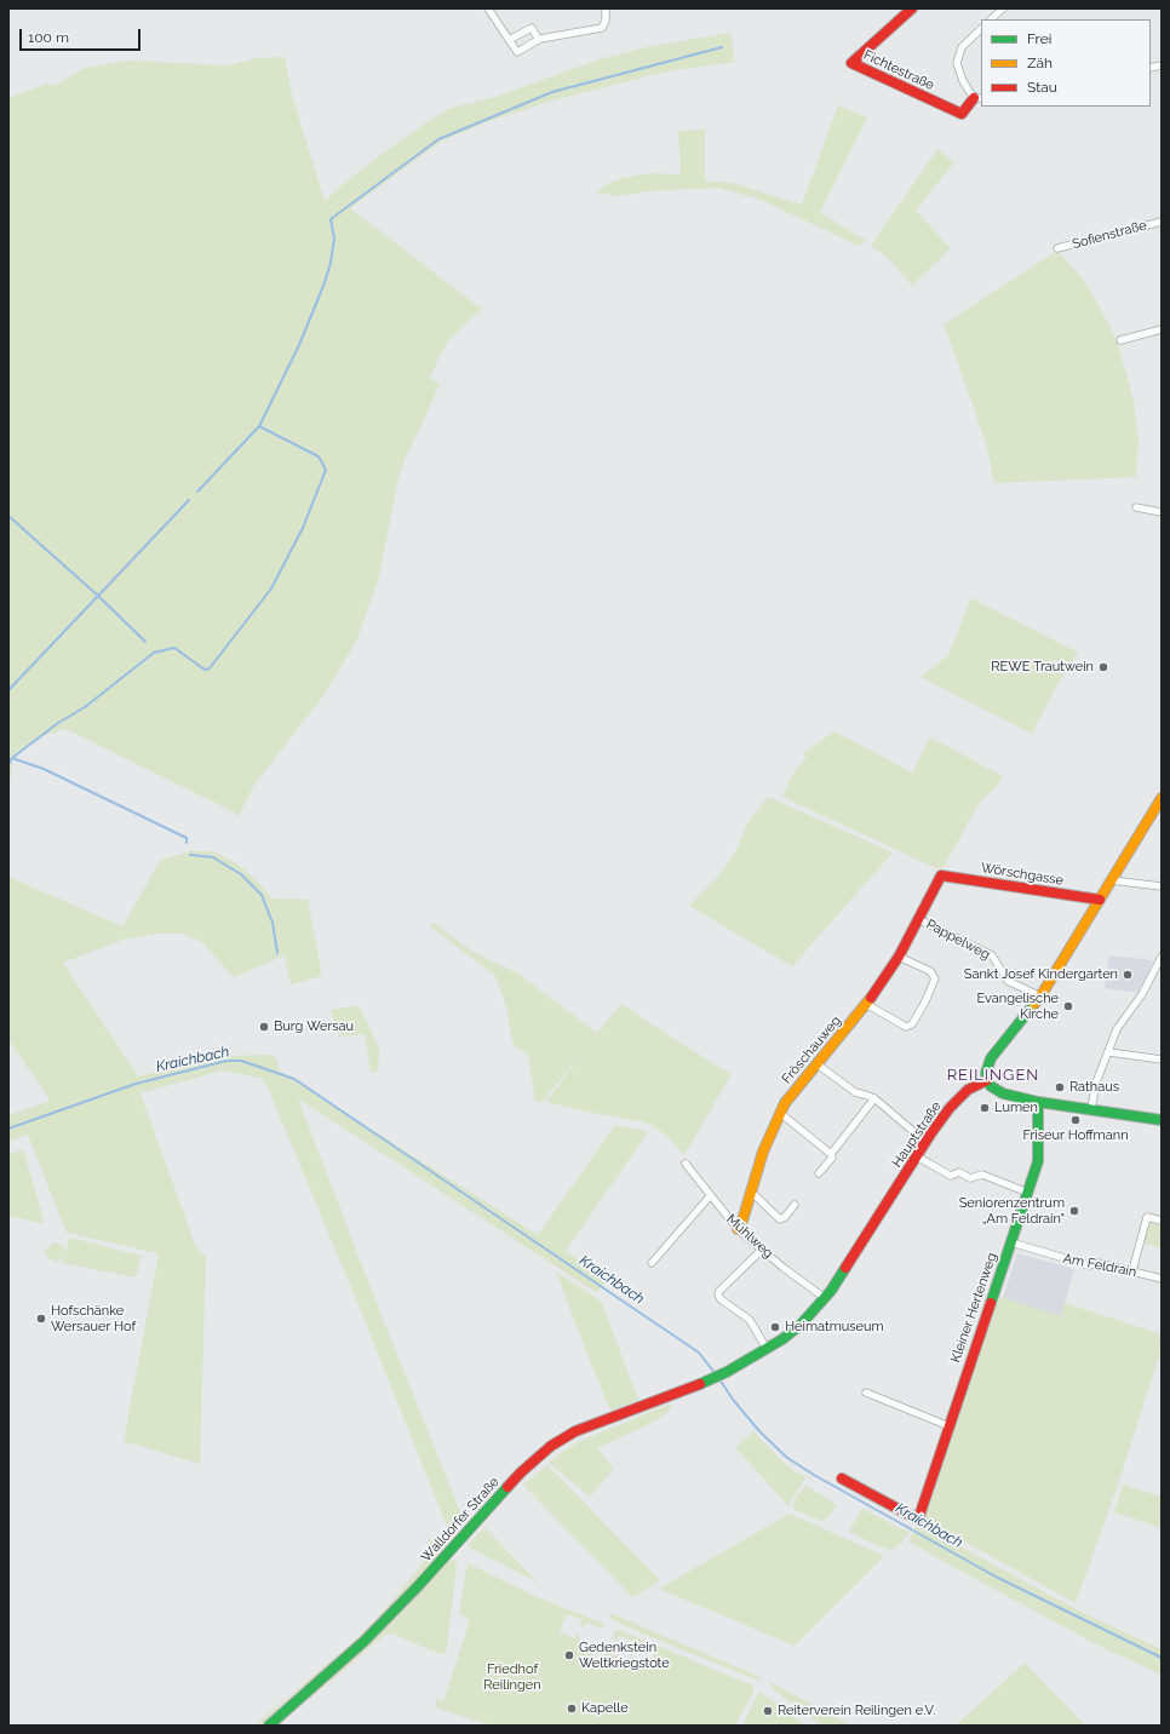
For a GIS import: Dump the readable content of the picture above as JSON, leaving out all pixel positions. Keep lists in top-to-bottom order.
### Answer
{
  "streets": {
    "street": [
      "Fichtestraße",
      "Sofienstraße",
      "Wörschgasse",
      "Pappelweg",
      "Fröschauweg",
      "Hauptstraße",
      "Mühlweg",
      "Am Feldrain",
      "Kleiner Hertenweg",
      "Walldorfer Straße"
    ]
  },
  "crossings": [
    ["Wörschgasse", "Fröschauweg"],
    ["Pappelweg", "Fröschauweg"],
    ["Fröschauweg", "Mühlweg"],
    ["Hauptstraße", "Mühlweg"],
    ["Hauptstraße", "Walldorfer Straße"],
    ["Am Feldrain", "Kleiner Hertenweg"]
  ],
  "districts": ["REILINGEN"],
  "water": ["Kraichbach"],
  "parks": ["Friedhof Reilingen"],
  "places": [
    "REWE Trautwein",
    "Sankt Josef Kindergarten",
    "Evangelische Kirche",
    "Burg Wersau",
    "Rathaus",
    "Lumen",
    "Friseur Hoffmann",
    "Seniorenzentrum „Am Feldrain\"",
    "Hofschänke Wersauer Hof",
    "Heimatmuseum",
    "Gedenkstein Weltkriegstote",
    "Kapelle",
    "Reiterverein Reilingen e.V."
  ],
  "legend": ["Frei", "Zäh", "Stau"],
  "scale_bar": "100 m"
}
